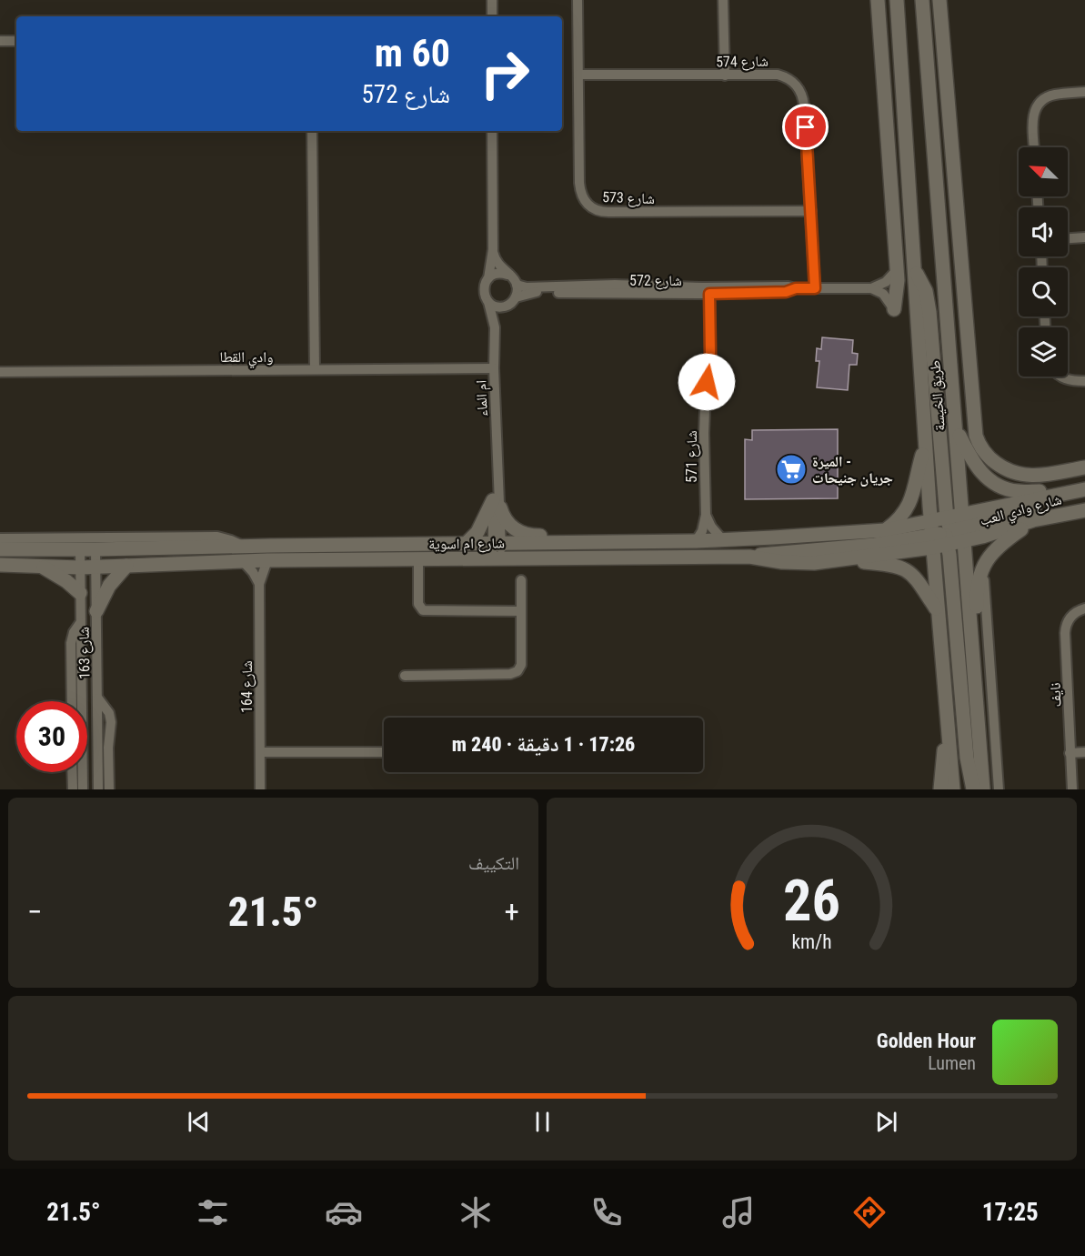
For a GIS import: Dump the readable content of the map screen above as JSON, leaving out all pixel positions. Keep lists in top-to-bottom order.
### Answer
{
  "streets": {
    "street": [
      "شارع 574",
      "شارع 573",
      "شارع 572",
      "وادي القطا",
      "طريق الخيسة",
      "ام الماء",
      "شارع 571",
      "شارع وادي العب",
      "شارع ام اسوية",
      "شارع 163",
      "شارع 164",
      "نايف"
    ]
  },
  "crossings": [
    ["شارع 574", "شارع 573"],
    ["شارع 574", "شارع 572"],
    ["شارع 572", "ام الماء"],
    ["شارع 572", "شارع 571"],
    ["وادي القطا", "ام الماء"],
    ["طريق الخيسة", "شارع وادي العب"],
    ["طريق الخيسة", "شارع ام اسوية"],
    ["ام الماء", "شارع ام اسوية"],
    ["شارع 571", "شارع ام اسوية"],
    ["شارع وادي العب", "شارع ام اسوية"],
    ["شارع ام اسوية", "شارع 163"],
    ["شارع ام اسوية", "شارع 164"]
  ],
  "places": {
    "supermarket": ["الميرة - جريان جنيحات"]
  },
  "north": "top left",
  "page": {
    "turn": ["60 m", "شارع 572"],
    "limit": "30",
    "trip": "17:26 · 1 دقيقة · 240 m",
    "tile": "التكييف",
    "heat": ["−", "21.5°", "+"],
    "song": ["Golden Hour", "Lumen"],
    "tabs": ["17:25", "21.5°"],
    "gauge": ["26", "km/h"]
  }
}
